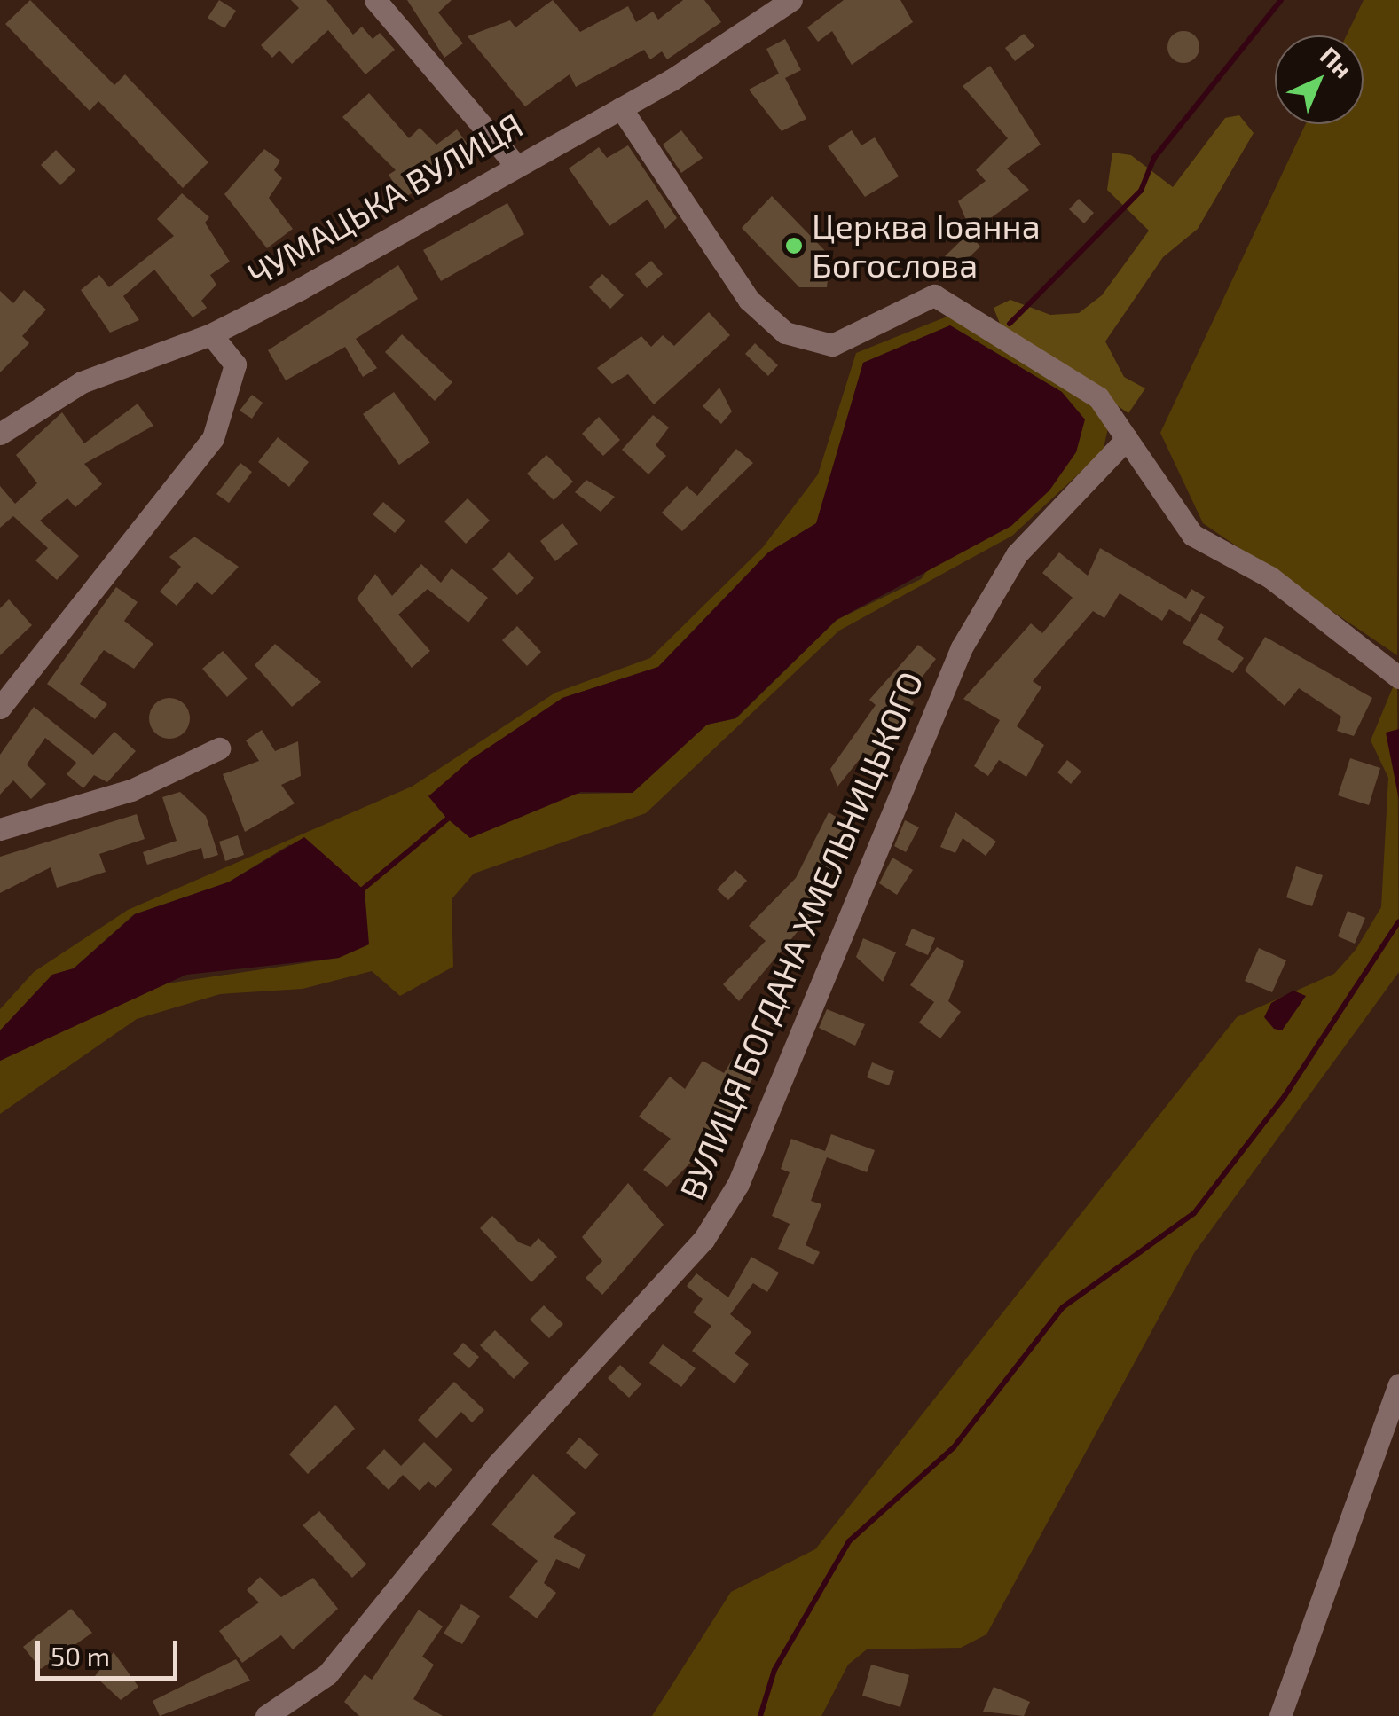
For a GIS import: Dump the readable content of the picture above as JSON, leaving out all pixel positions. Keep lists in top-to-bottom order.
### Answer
{
  "streets": {
    "street": ["ЧУМАЦЬКА ВУЛИЦЯ", "ВУЛИЦЯ БОГДАНА ХМЕЛЬНИЦЬКОГО"]
  },
  "places": ["Церква Іоанна Богослова"],
  "scale_bar": "50 m",
  "north": "top right"
}
